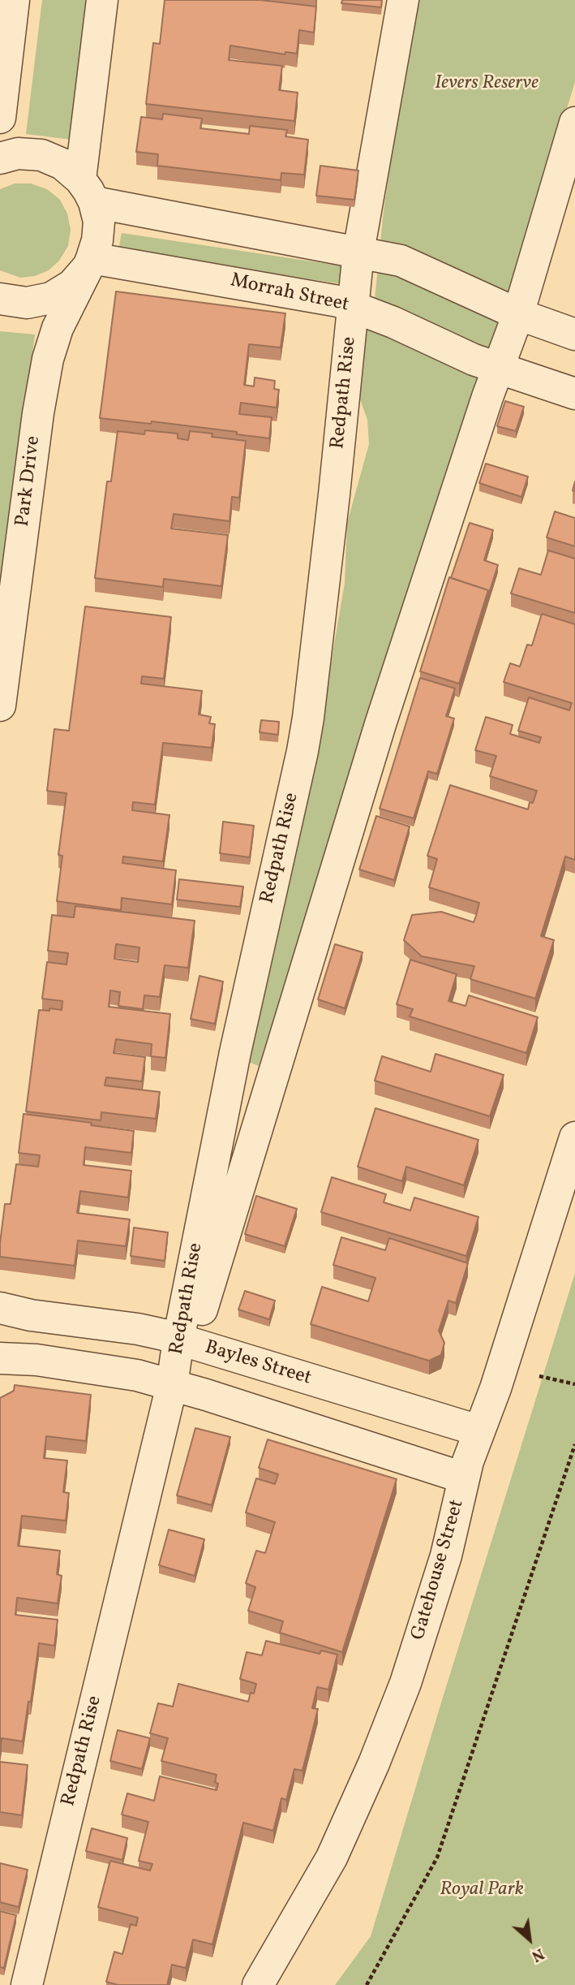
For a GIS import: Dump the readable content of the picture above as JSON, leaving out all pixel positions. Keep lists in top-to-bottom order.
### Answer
{
  "streets": {
    "street": [
      "Morrah Street",
      "Redpath Rise",
      "Park Drive",
      "Bayles Street",
      "Gatehouse Street"
    ]
  },
  "crossings": [
    ["Morrah Street", "Redpath Rise"],
    ["Morrah Street", "Park Drive"],
    ["Redpath Rise", "Bayles Street"],
    ["Bayles Street", "Gatehouse Street"]
  ],
  "parks": ["Ievers Reserve", "Royal Park"],
  "north": "bottom right"
}
